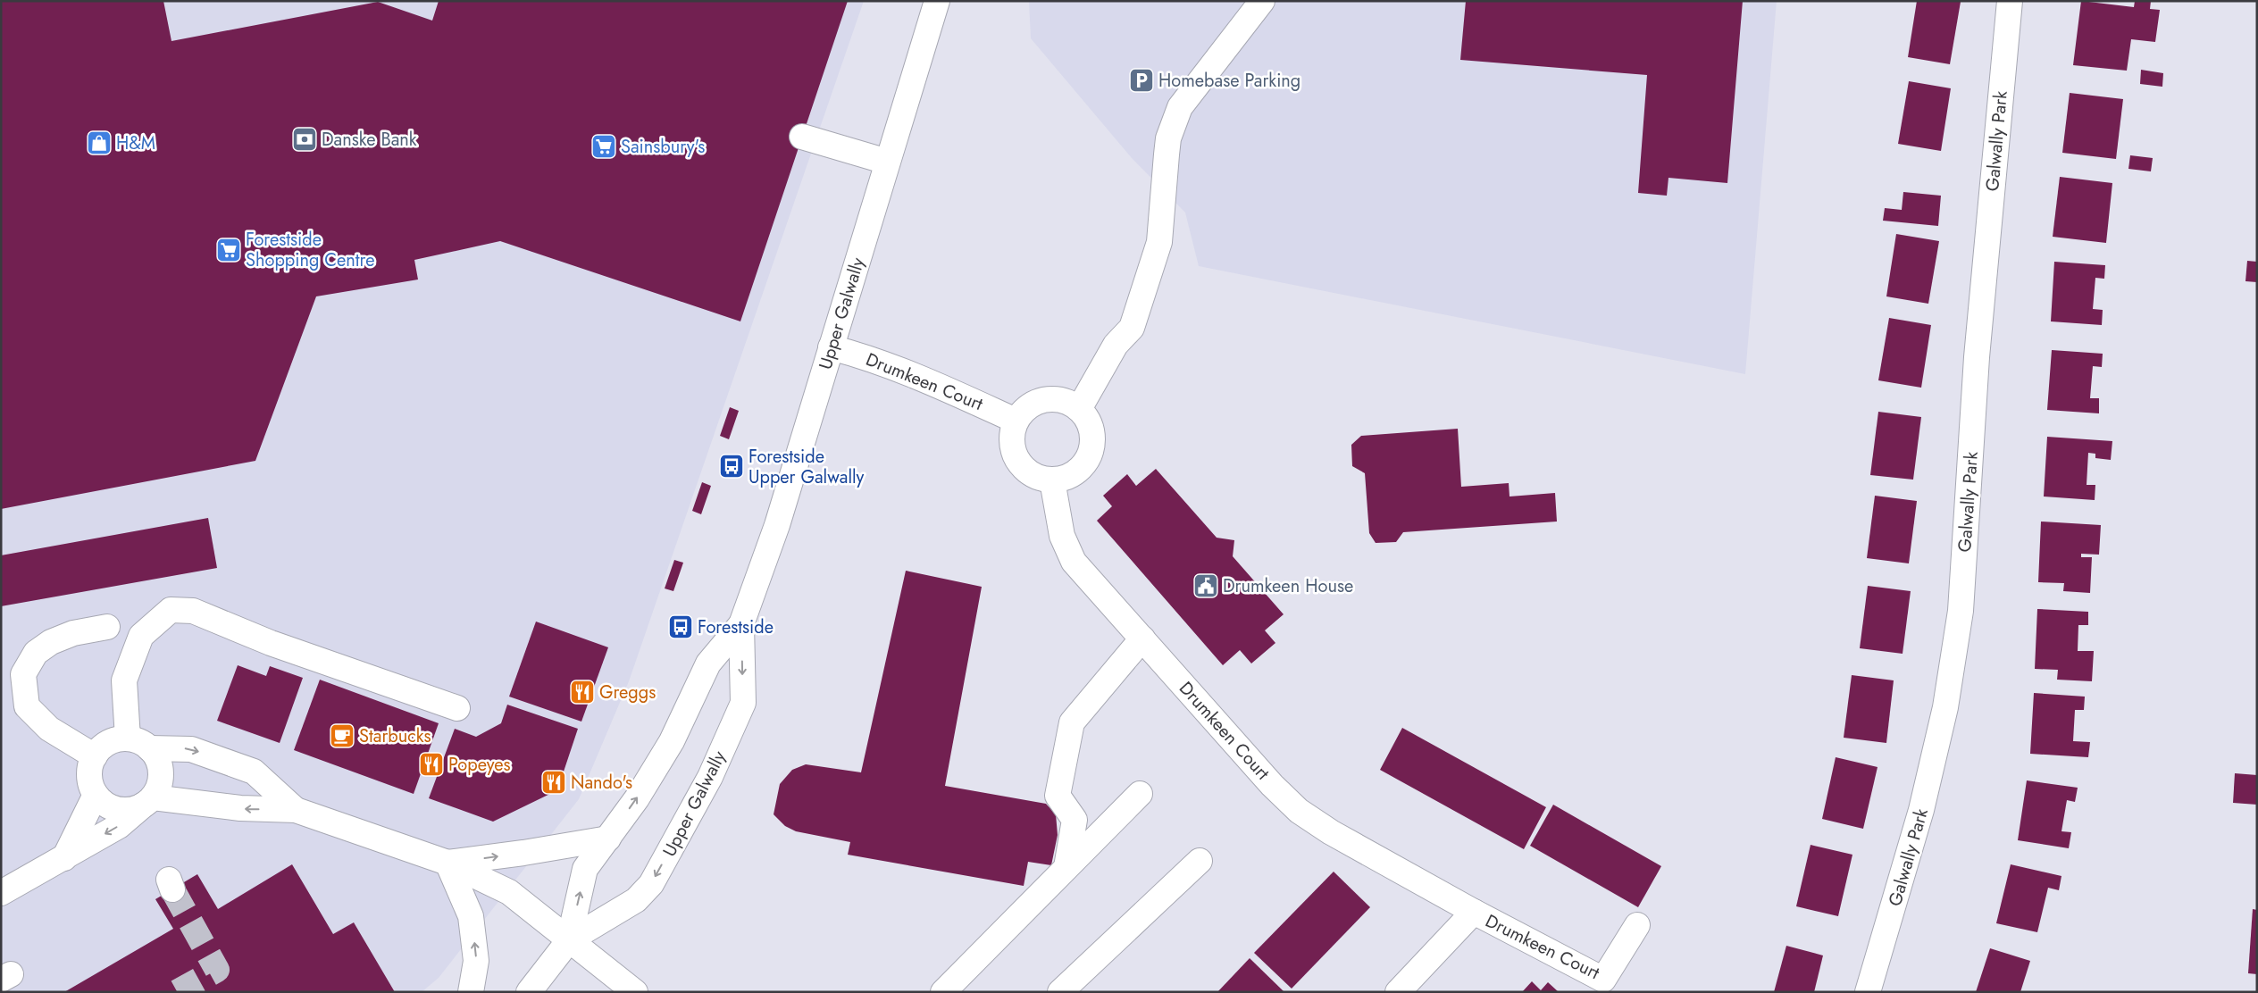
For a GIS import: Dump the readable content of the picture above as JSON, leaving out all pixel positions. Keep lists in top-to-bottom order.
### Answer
{
  "streets": {
    "street": ["Galwally Park", "Upper Galwally", "Drumkeen Court"]
  },
  "crossings": [
    ["Upper Galwally", "Drumkeen Court"]
  ],
  "places": {
    "parking": ["Homebase Parking"],
    "bank": ["Danske Bank"],
    "shop": ["H&M"],
    "supermarket": ["Sainsbury's", "Forestside Shopping Centre"],
    "bus stop": ["Forestside Upper Galwally", "Forestside"],
    "public building": ["Drumkeen House"],
    "restaurant": ["Greggs", "Popeyes", "Nando's"],
    "cafe": ["Starbucks"]
  }
}
